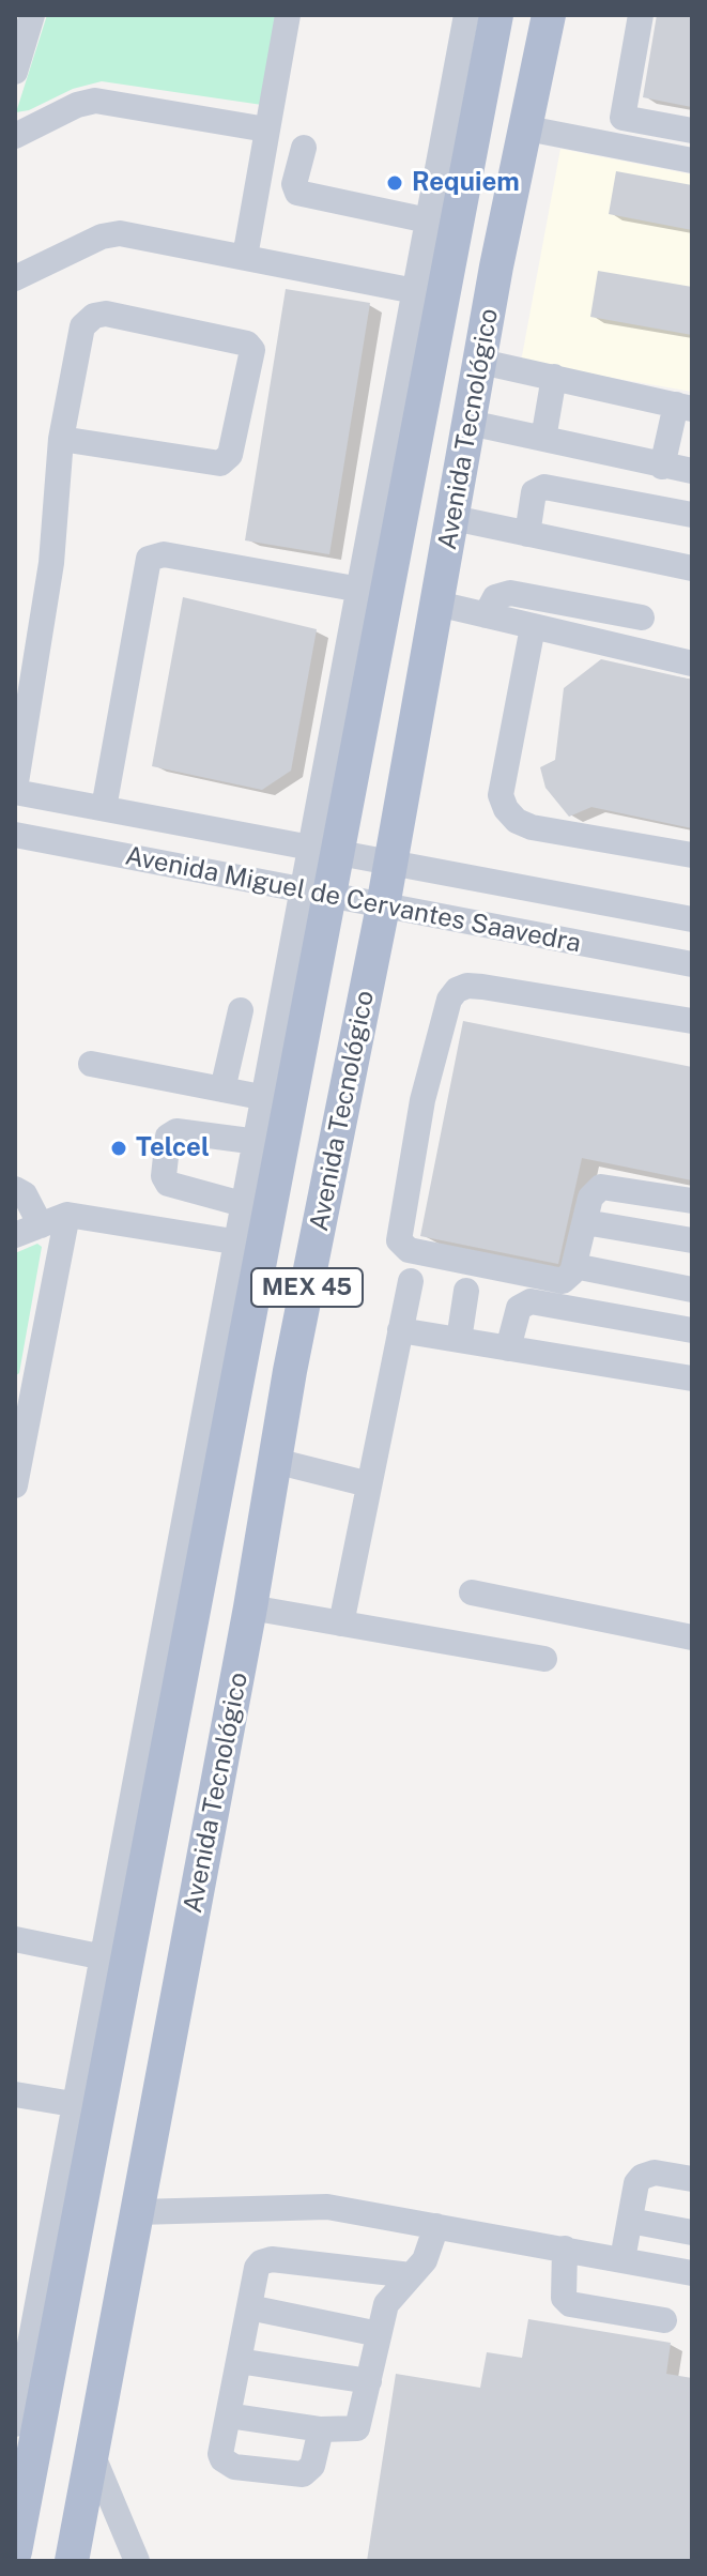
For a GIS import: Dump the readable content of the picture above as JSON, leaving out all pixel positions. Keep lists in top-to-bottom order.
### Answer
{
  "streets": {
    "main road": ["Avenida Tecnológico", "MEX 45"],
    "street": ["Avenida Miguel de Cervantes Saavedra"]
  },
  "crossings": [
    ["Avenida Tecnológico", "Avenida Miguel de Cervantes Saavedra"]
  ],
  "places": ["Requiem", "Telcel"]
}
